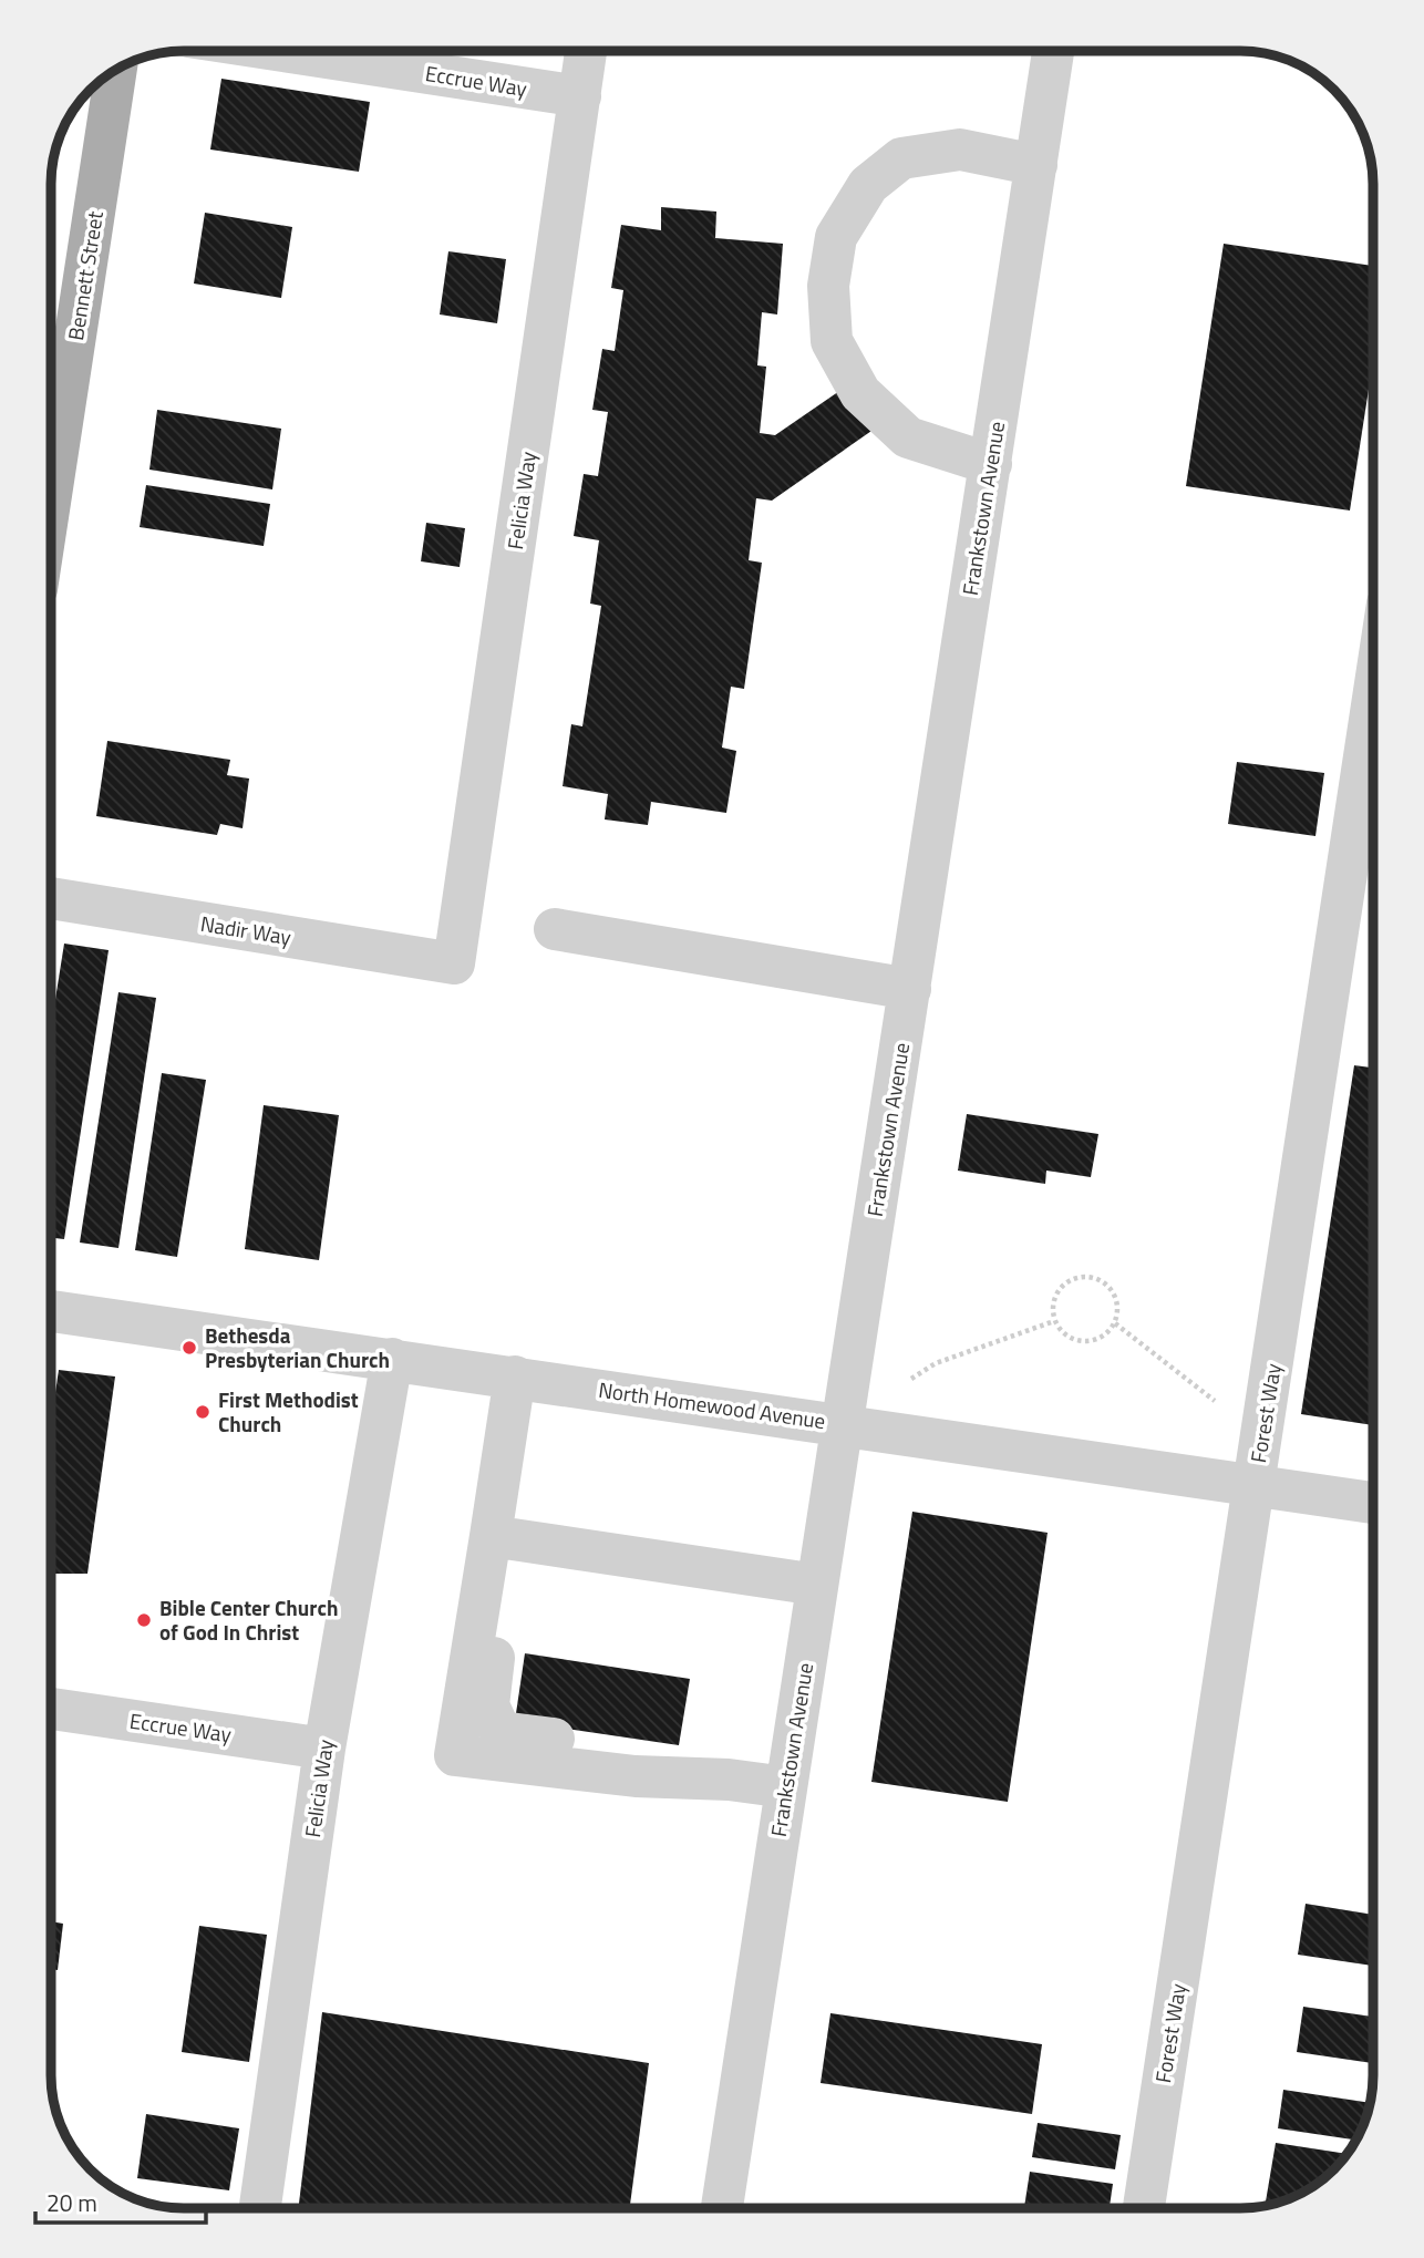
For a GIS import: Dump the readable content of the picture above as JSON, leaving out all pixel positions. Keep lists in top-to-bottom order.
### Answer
{
  "streets": {
    "main road": ["Bennett Street"],
    "street": [
      "Eccrue Way",
      "Felicia Way",
      "Frankstown Avenue",
      "Nadir Way",
      "North Homewood Avenue",
      "Forest Way"
    ]
  },
  "crossings": [
    ["Eccrue Way", "Felicia Way"],
    ["Felicia Way", "Nadir Way"],
    ["Felicia Way", "North Homewood Avenue"],
    ["Frankstown Avenue", "North Homewood Avenue"],
    ["North Homewood Avenue", "Forest Way"]
  ],
  "places": ["Bethesda Presbyterian Church", "First Methodist Church", "Bible Center Church of God In Christ"],
  "scale_bar": "20 m"
}
